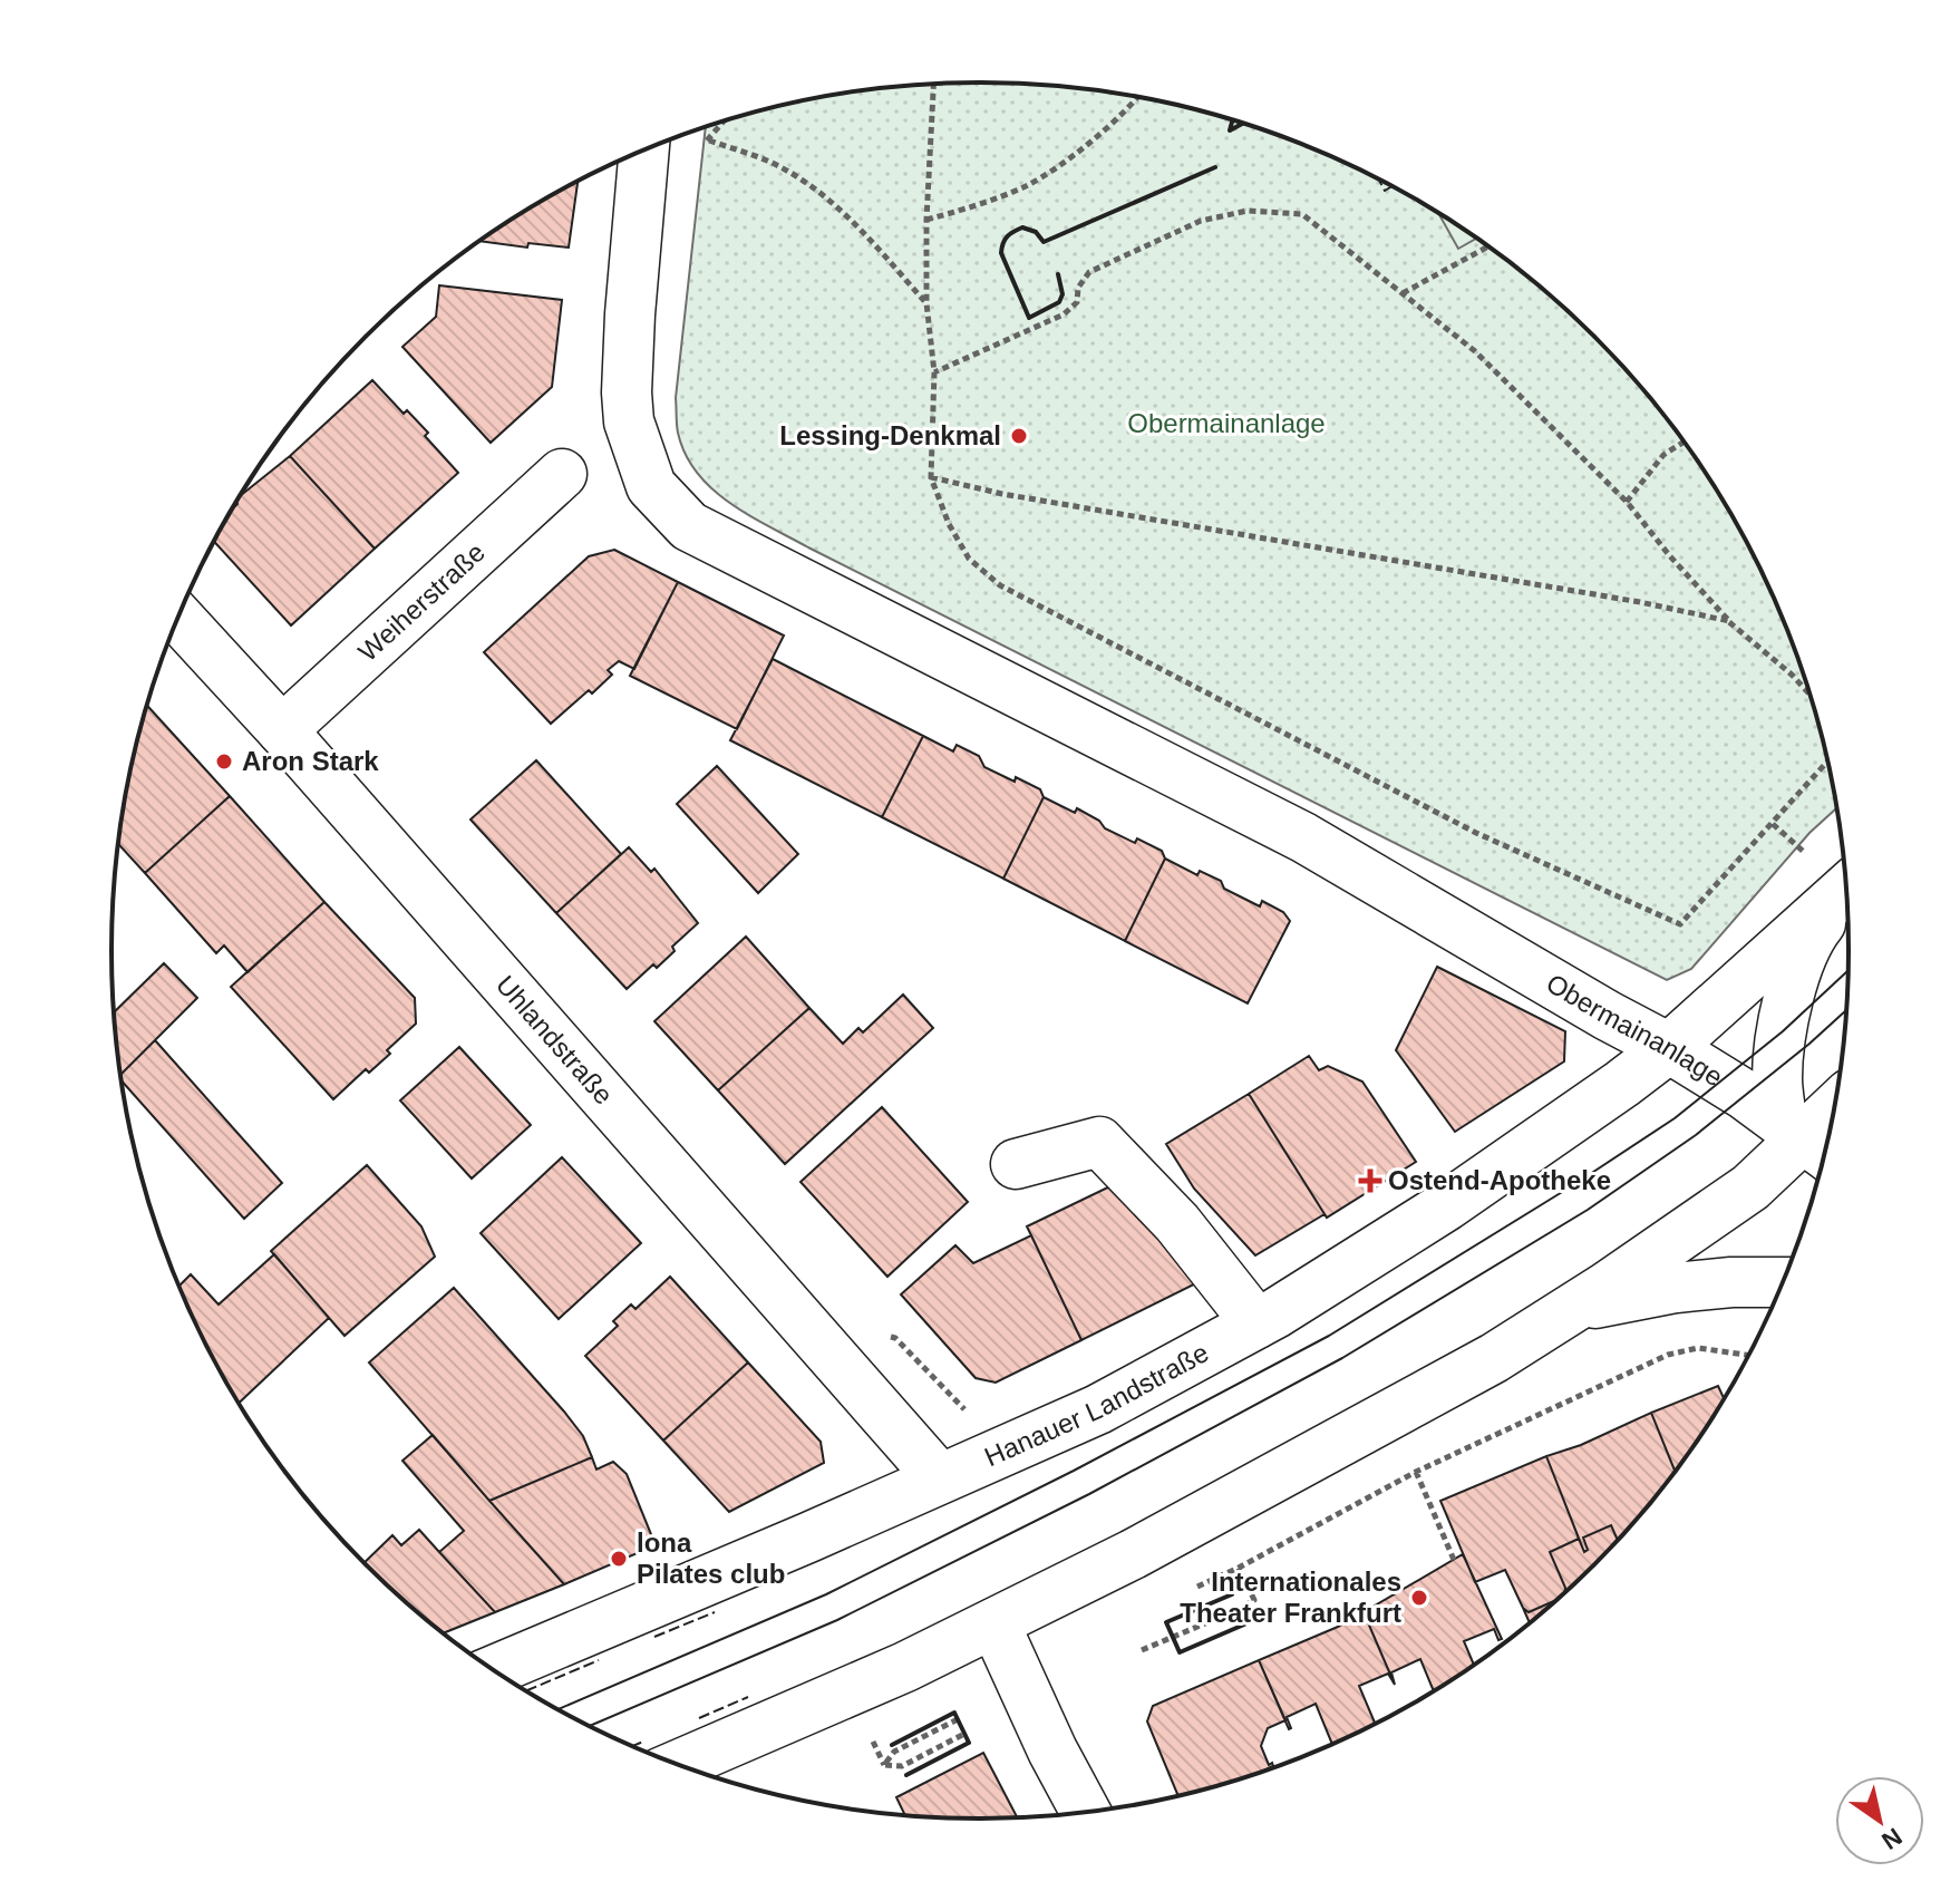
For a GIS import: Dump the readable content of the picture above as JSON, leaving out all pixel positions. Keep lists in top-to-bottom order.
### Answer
{
  "streets": {
    "main road": [
      "Weiherstraße",
      "Obermainanlage",
      "Uhlandstraße",
      "Hanauer Landstraße"
    ]
  },
  "crossings": [
    ["Weiherstraße", "Uhlandstraße"],
    ["Obermainanlage", "Hanauer Landstraße"],
    ["Uhlandstraße", "Hanauer Landstraße"]
  ],
  "parks": ["Obermainanlage"],
  "places": {
    "other": [
      "Lessing-Denkmal",
      "Aron Stark",
      "lona Pilates club",
      "Internationales Theater Frankfurt"
    ],
    "health": ["Ostend-Apotheke"]
  },
  "north": "bottom right"
}
